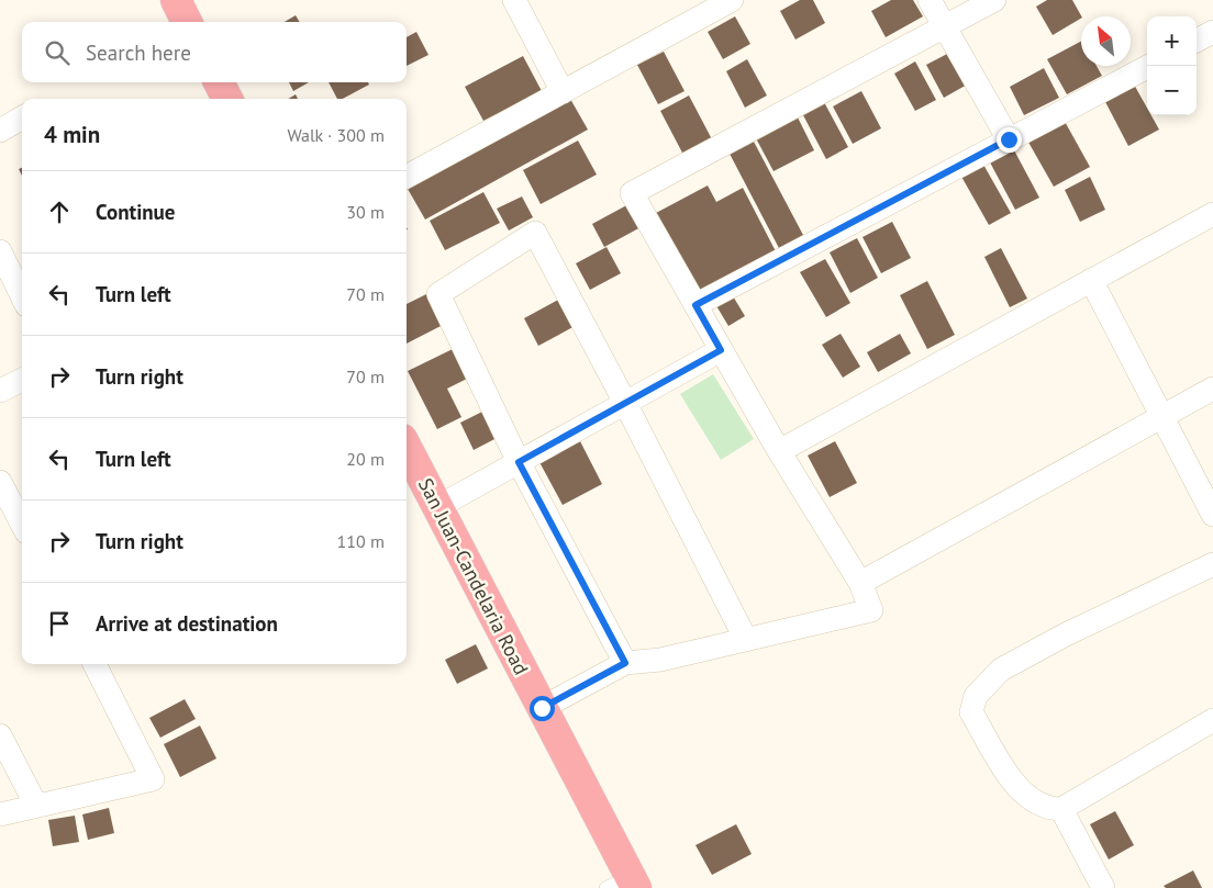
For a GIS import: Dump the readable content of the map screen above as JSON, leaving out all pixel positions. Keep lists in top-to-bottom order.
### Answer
{
  "streets": {
    "main road": ["San Juan-Candelaria Road"]
  },
  "north": "top left",
  "page": {
    "map_buttons": ["+", "−"],
    "search": "Search here",
    "heading": ["4 min", "Walk · 300 m"],
    "list": [
      ["Continue", "30 m"],
      ["Turn left", "70 m"],
      ["Turn right", "70 m"],
      ["Turn left", "20 m"],
      ["Turn right", "110 m"],
      "Arrive at destination"
    ]
  }
}
